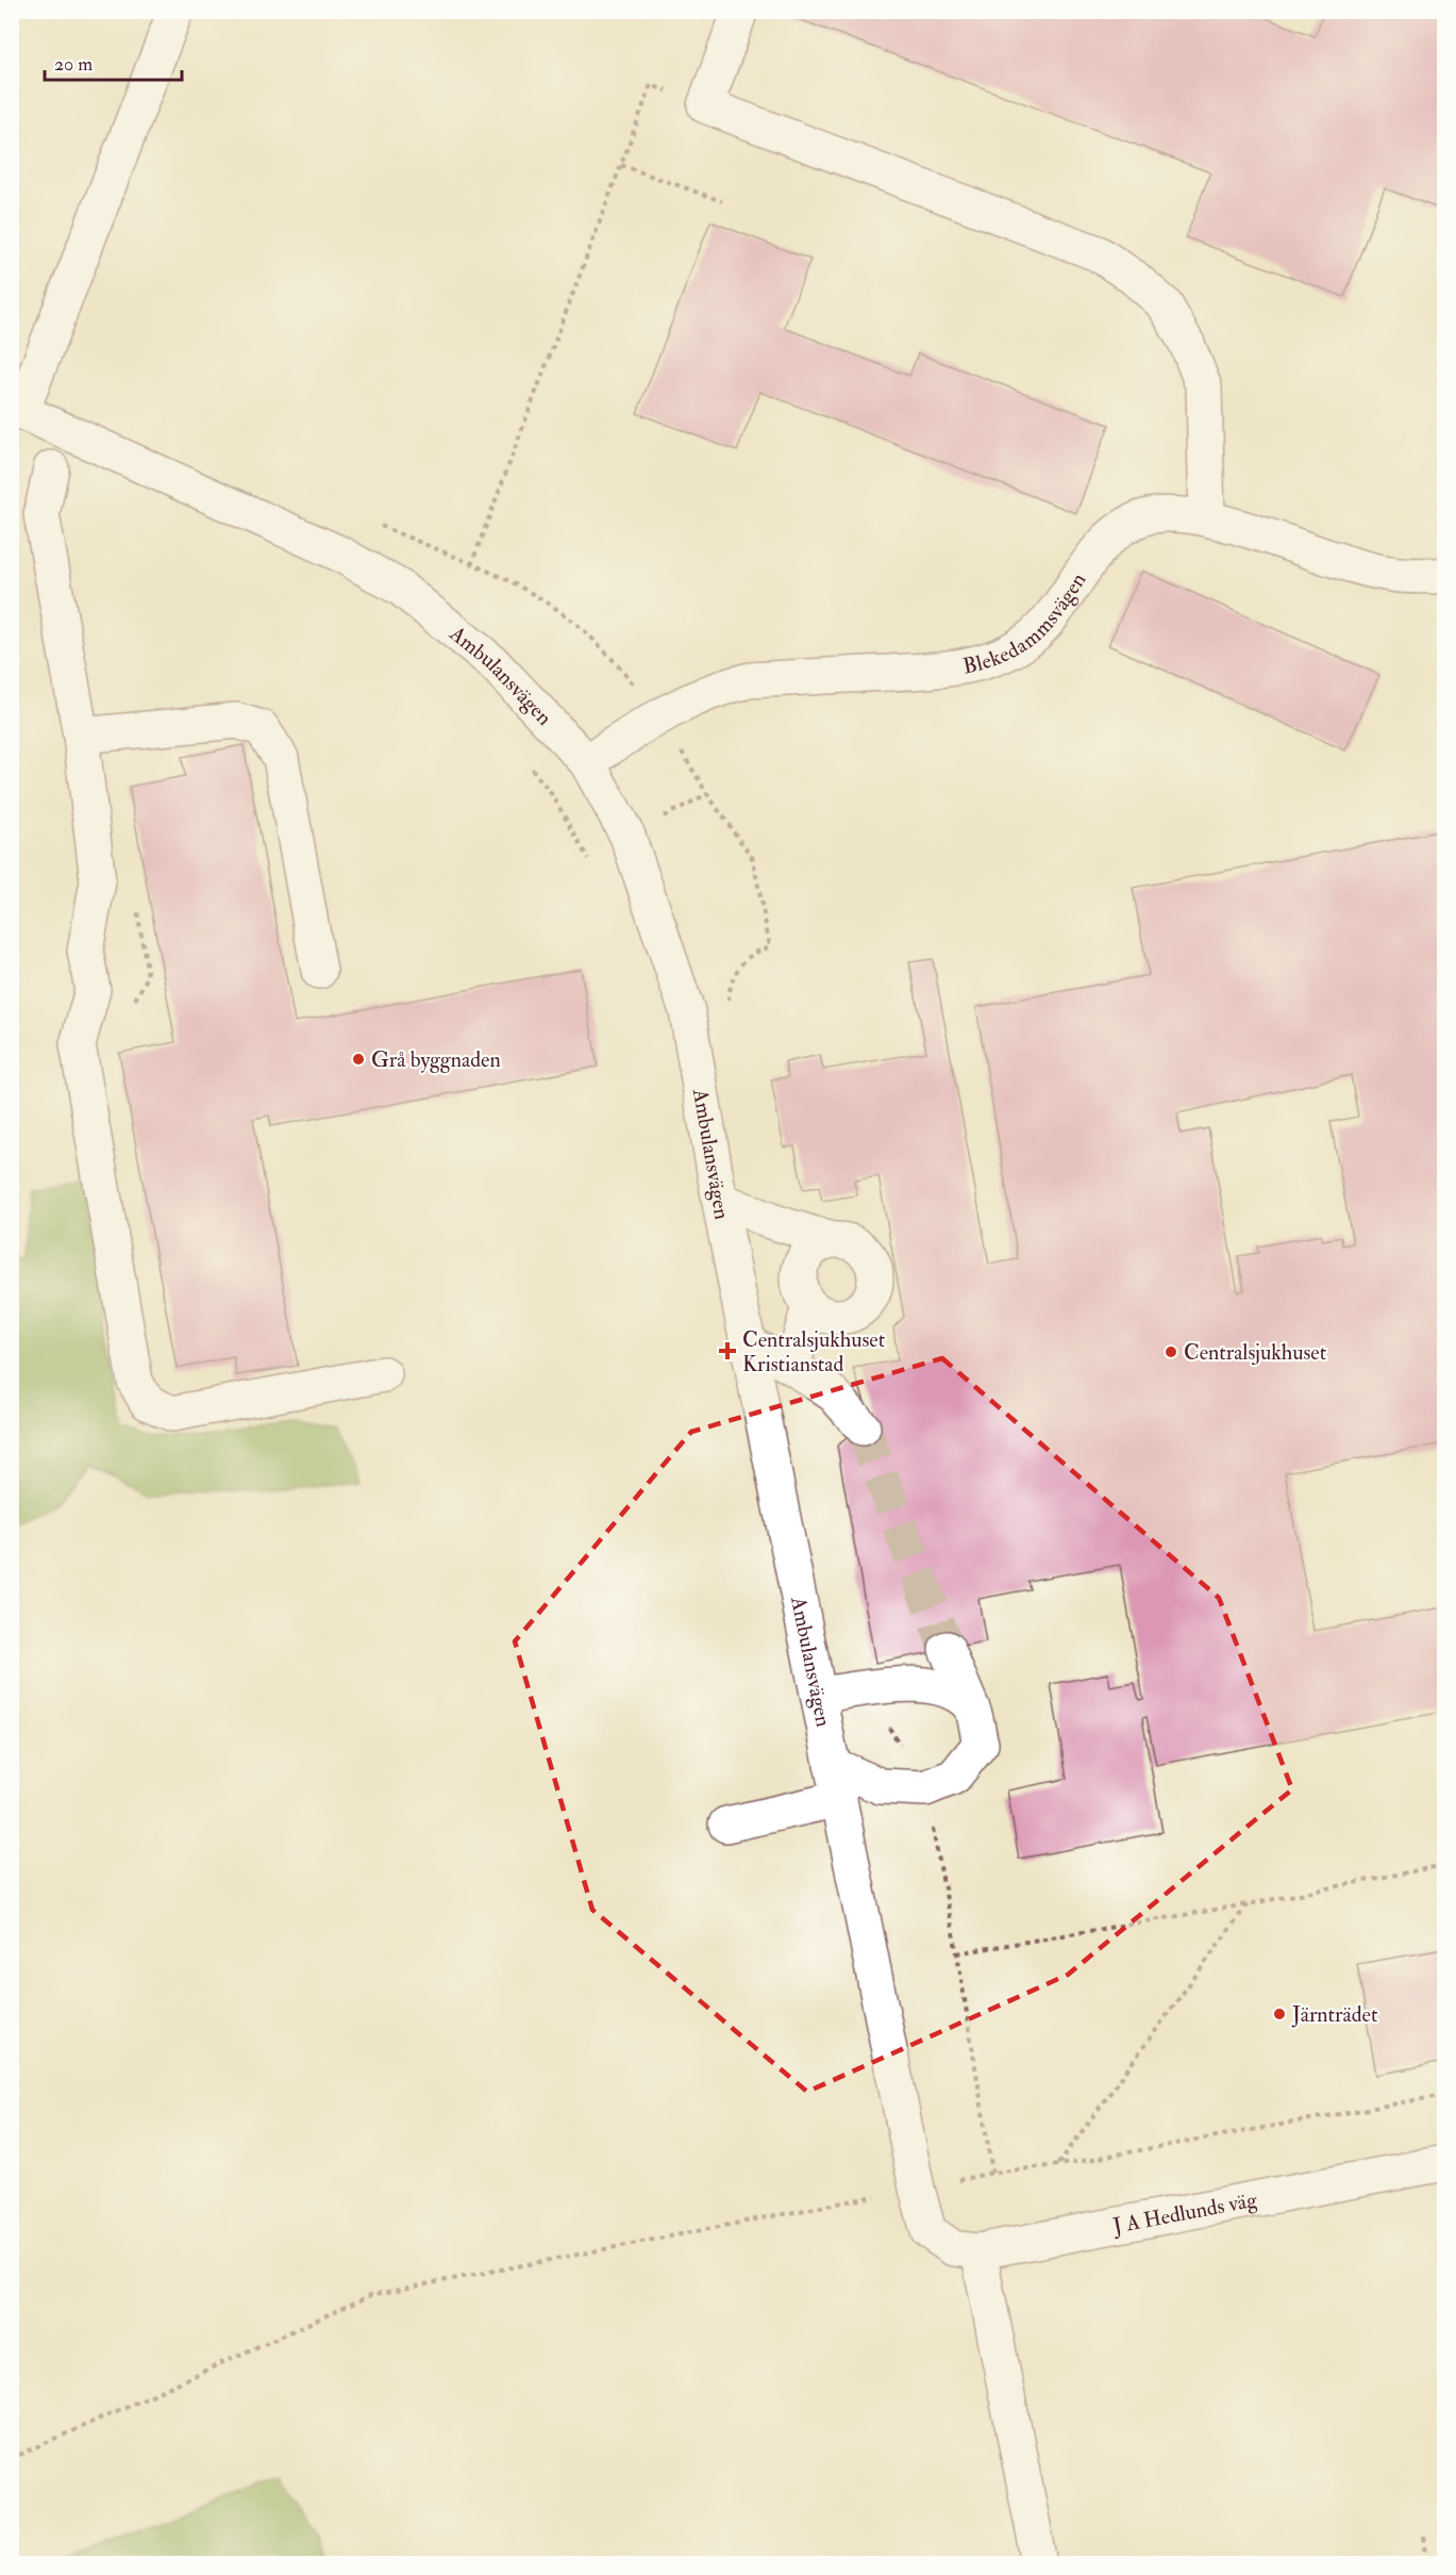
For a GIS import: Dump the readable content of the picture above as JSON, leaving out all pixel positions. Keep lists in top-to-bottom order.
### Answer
{
  "streets": {
    "street": ["Blekedammsvägen", "Ambulansvägen", "J A Hedlunds väg"]
  },
  "crossings": [
    ["Blekedammsvägen", "Ambulansvägen"],
    ["Ambulansvägen", "J A Hedlunds väg"]
  ],
  "places": {
    "other": ["Grå byggnaden", "Centralsjukhuset", "Järnträdet"],
    "health": ["Centralsjukhuset Kristianstad"]
  },
  "scale_bar": "20 m"
}
